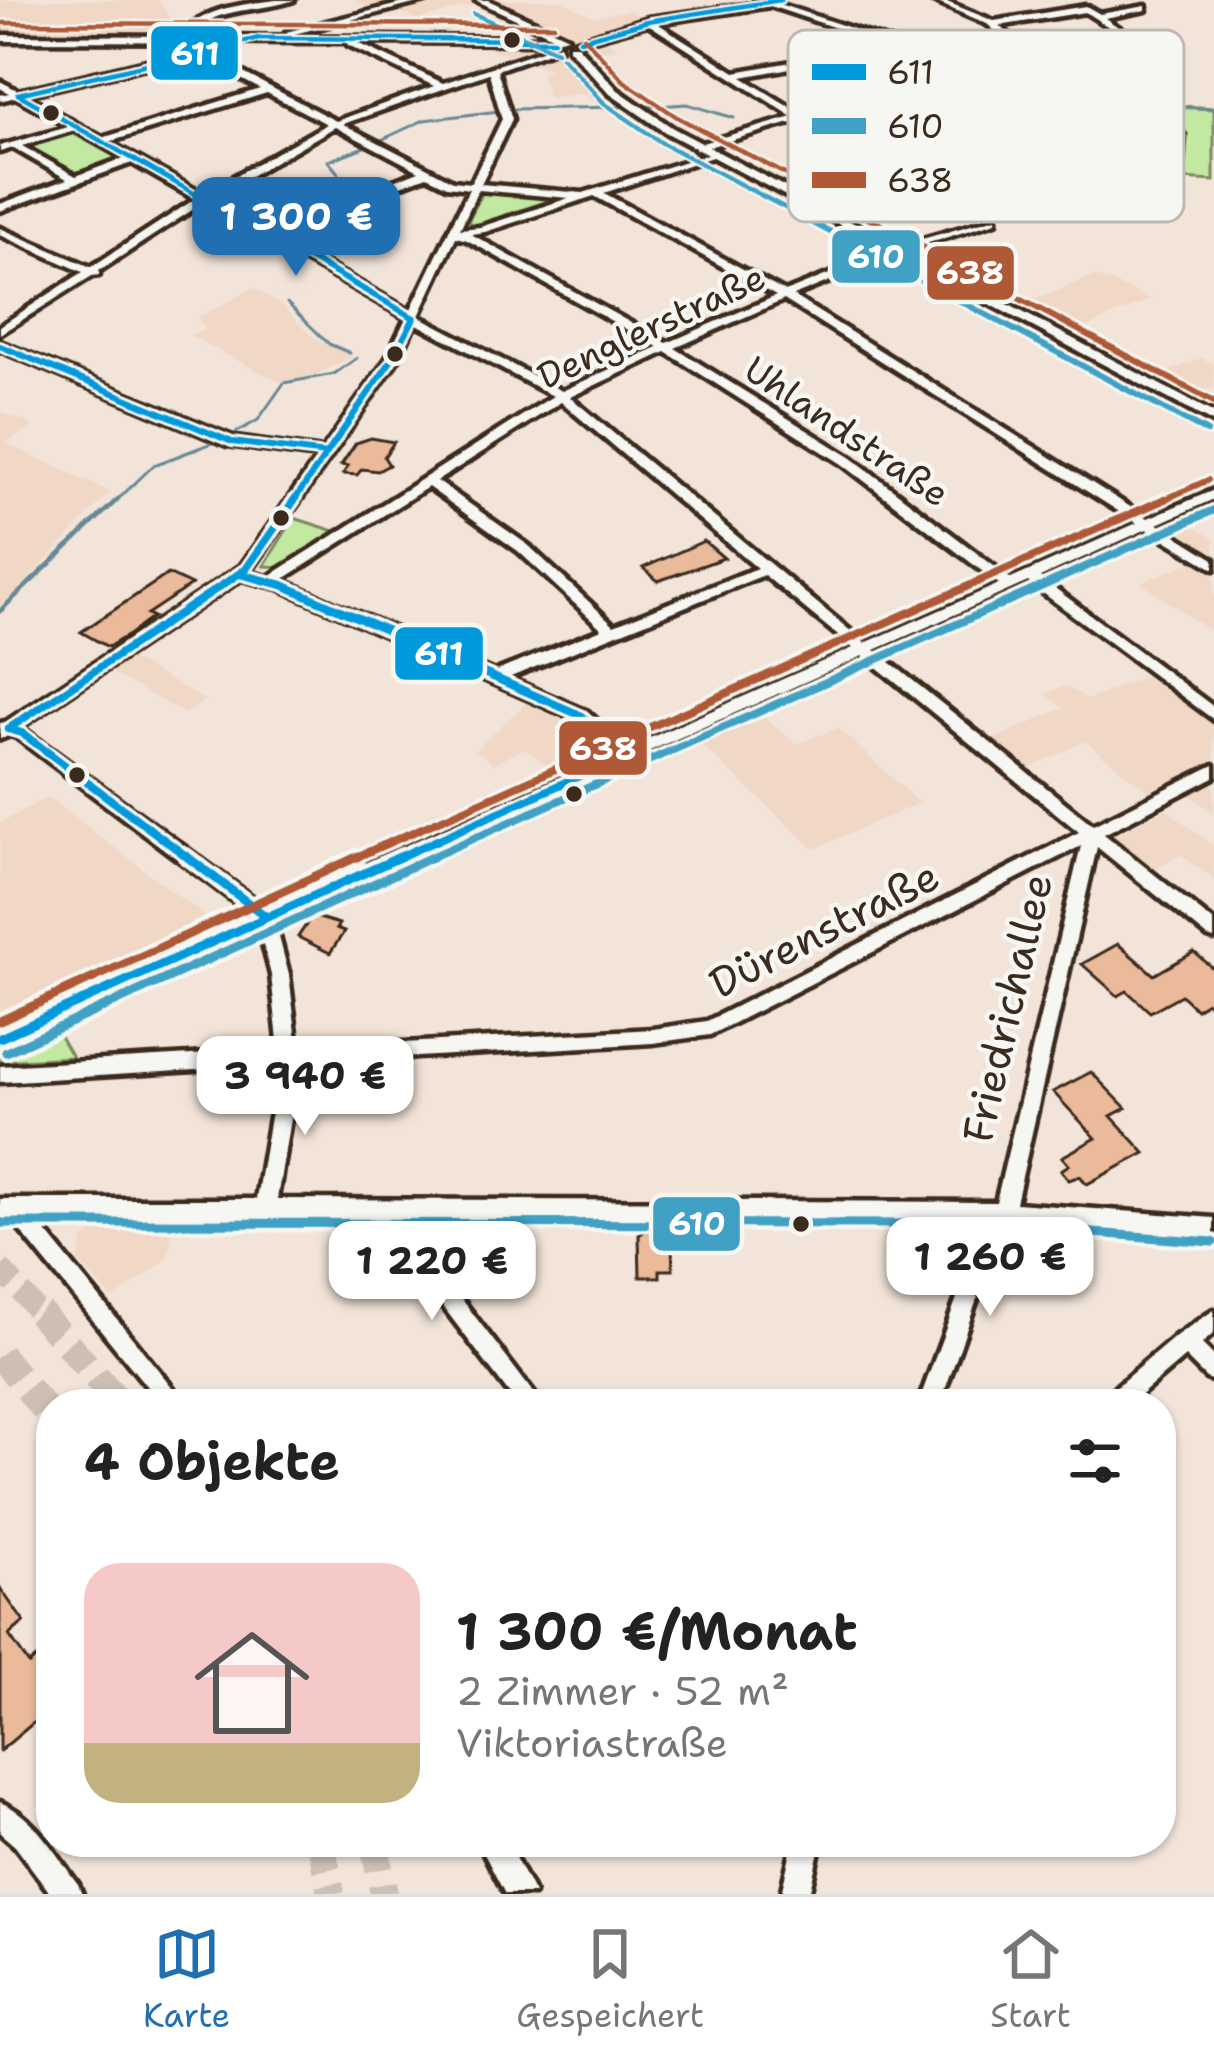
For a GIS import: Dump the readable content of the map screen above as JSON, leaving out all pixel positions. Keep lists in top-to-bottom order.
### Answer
{
  "streets": {
    "street": [
      "Denglerstraße",
      "Uhlandstraße",
      "Dürenstraße",
      "Friedrichallee"
    ]
  },
  "crossings": [
    ["Denglerstraße", "Uhlandstraße"],
    ["Dürenstraße", "Friedrichallee"]
  ],
  "lines": ["transit line 611", "transit line 610", "transit line 638"],
  "legend": ["611", "610", "638"],
  "page": {
    "price": [
      "1 300 €",
      "3 940 €",
      "1 260 €",
      "1 220 €"
    ],
    "heading": "4 Objekte",
    "list": [
      {
        "name": "1 300 €/Monat",
        "note": "2 Zimmer · 52 m² · Viktoriastraße"
      }
    ],
    "tabs": ["Karte", "Gespeichert", "Start"]
  }
}
